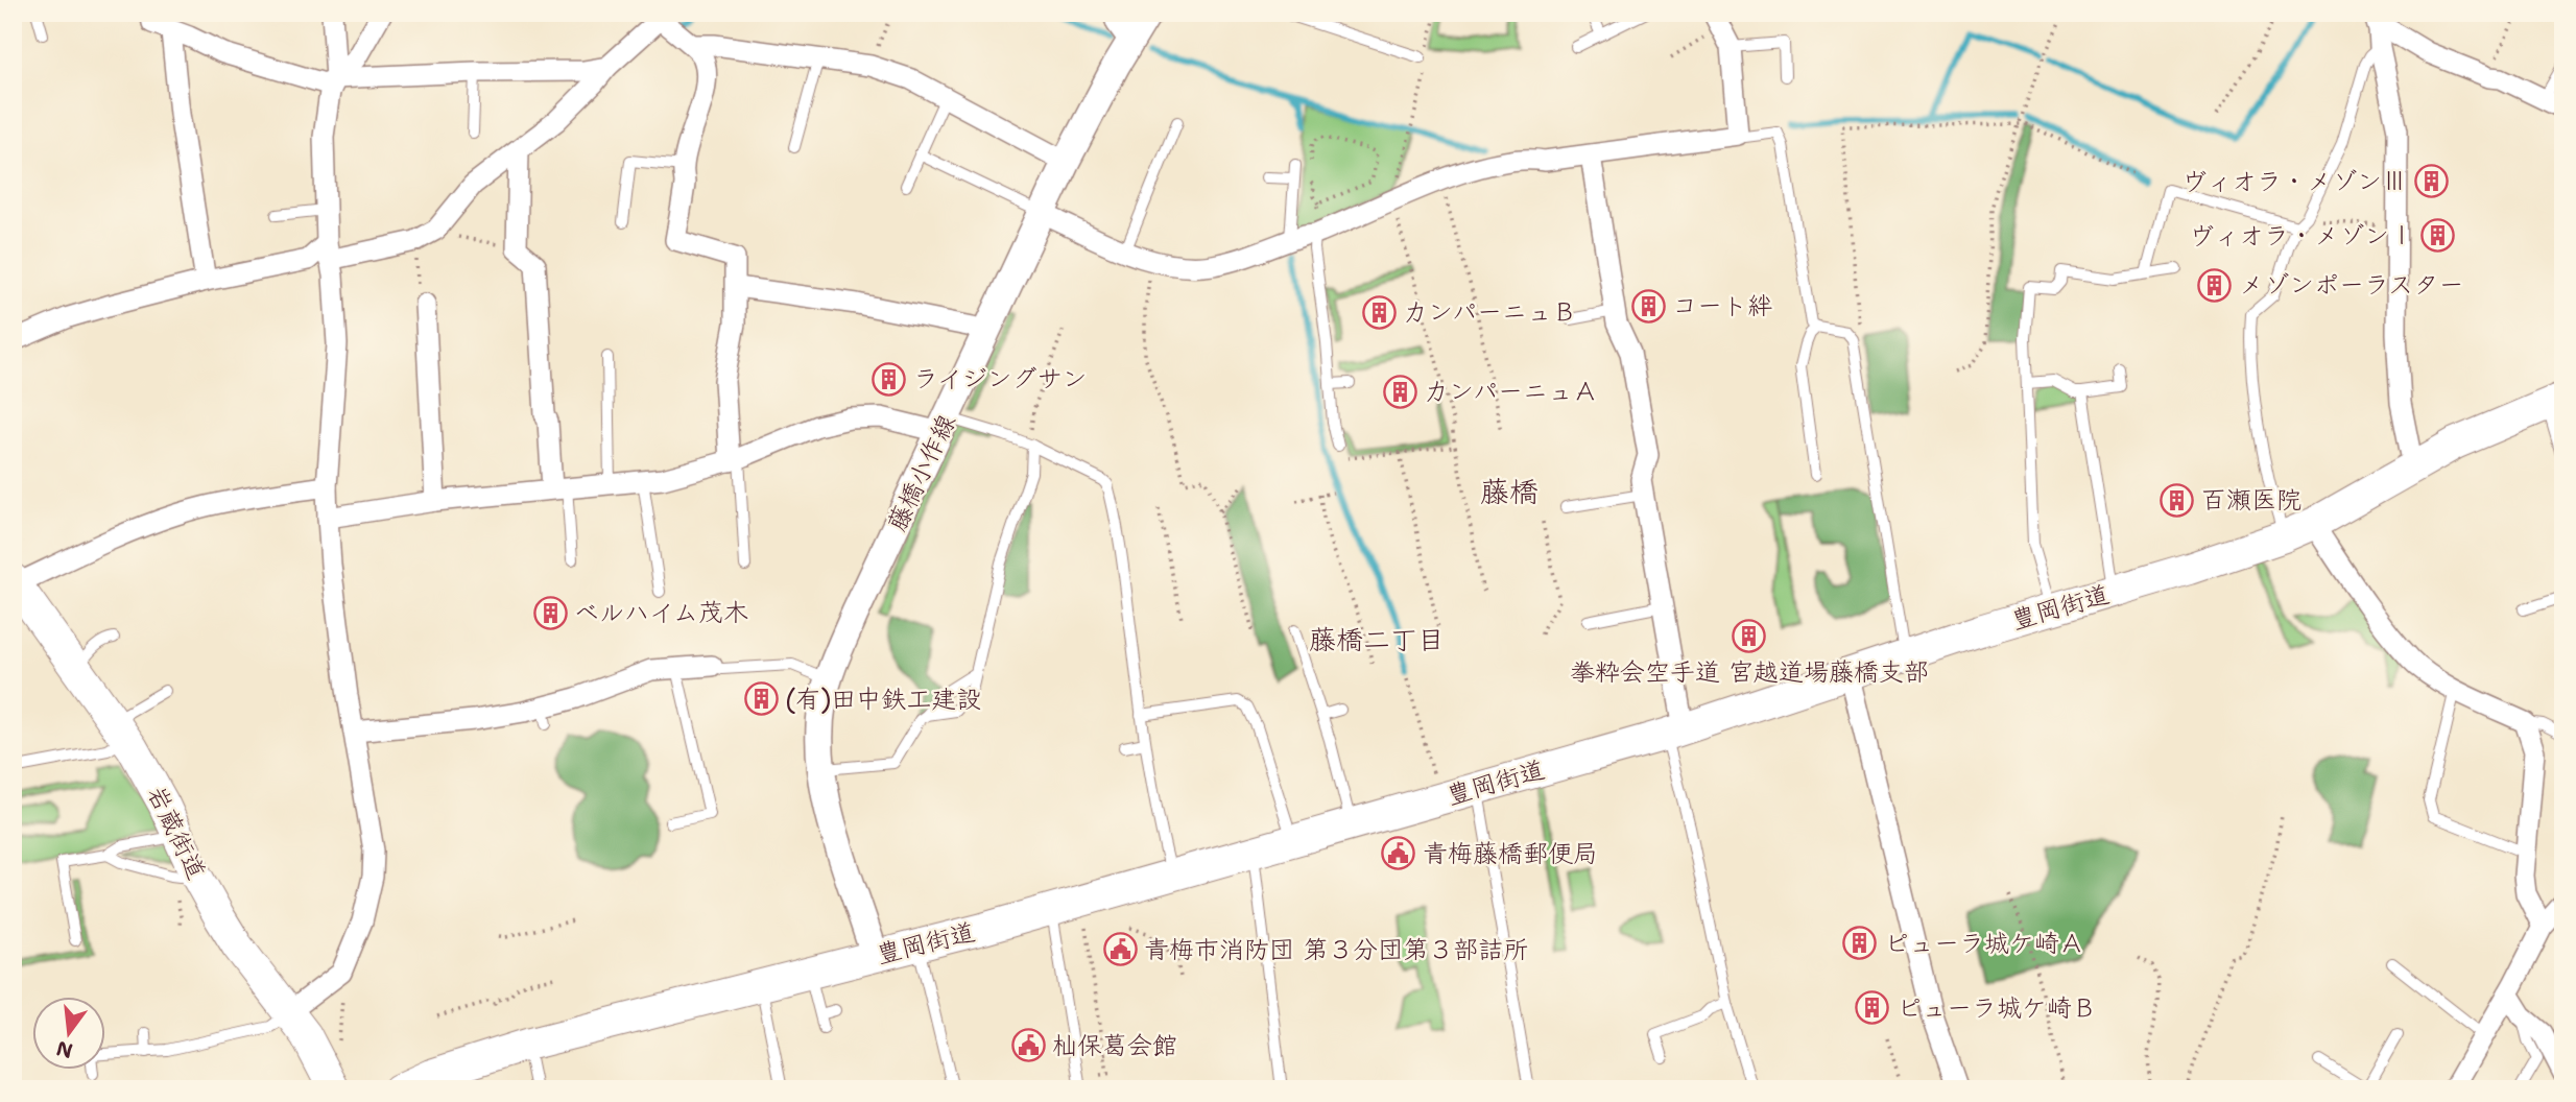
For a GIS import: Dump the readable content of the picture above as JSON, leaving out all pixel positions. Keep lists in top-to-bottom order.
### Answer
{
  "streets": {
    "main road": ["藤橋小作線", "豊岡街道", "岩蔵街道"]
  },
  "crossings": [
    ["藤橋小作線", "豊岡街道"]
  ],
  "districts": ["藤橋", "藤橋二丁目"],
  "places": {
    "building": [
      "ヴィオラ・メゾンⅢ",
      "ヴィオラ・メゾンⅠ",
      "メゾンポーラスター",
      "コート絆",
      "カンパーニュＢ",
      "ライジングサン",
      "カンパーニュＡ",
      "百瀬医院",
      "ベルハイム茂木",
      "拳粋会空手道 宮越道場藤橋支部",
      "(有)田中鉄工建設",
      "ピューラ城ケ崎Ａ",
      "ピューラ城ケ崎Ｂ"
    ],
    "public building": ["青梅藤橋郵便局", "青梅市消防団 第３分団第３部詰所", "杣保葛会館"]
  },
  "north": "bottom"
}
